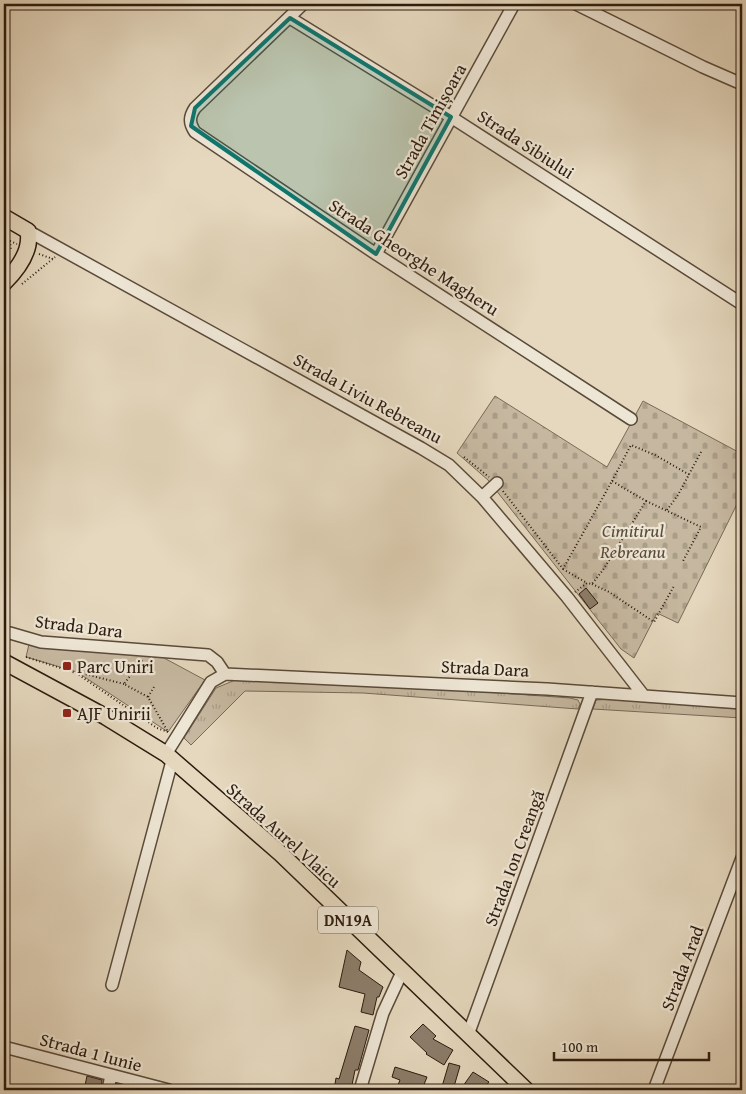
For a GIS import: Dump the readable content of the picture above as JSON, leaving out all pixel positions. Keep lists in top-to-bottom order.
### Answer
{
  "streets": {
    "main road": ["Strada Liviu Rebreanu", "Strada Aurel Vlaicu", "DN19A"],
    "street": [
      "Strada Timișoara",
      "Strada Sibiului",
      "Strada Gheorghe Magheru",
      "Strada Dara",
      "Strada Ion Creangă",
      "Strada Arad",
      "Strada 1 Iunie"
    ]
  },
  "crossings": [
    ["Strada Timișoara", "Strada Sibiului"],
    ["Strada Timișoara", "Strada Gheorghe Magheru"],
    ["Strada Sibiului", "Strada Gheorghe Magheru"],
    ["Strada Liviu Rebreanu", "Strada Dara"],
    ["Strada Dara", "Strada Ion Creangă"],
    ["Strada Aurel Vlaicu", "Strada Ion Creangă"],
    ["Strada Aurel Vlaicu", "DN19A"]
  ],
  "parks": ["Cimitirul Rebreanu"],
  "places": {
    "transit": ["Parc Uniri", "AJF Unirii"]
  },
  "scale_bar": "100 m"
}
